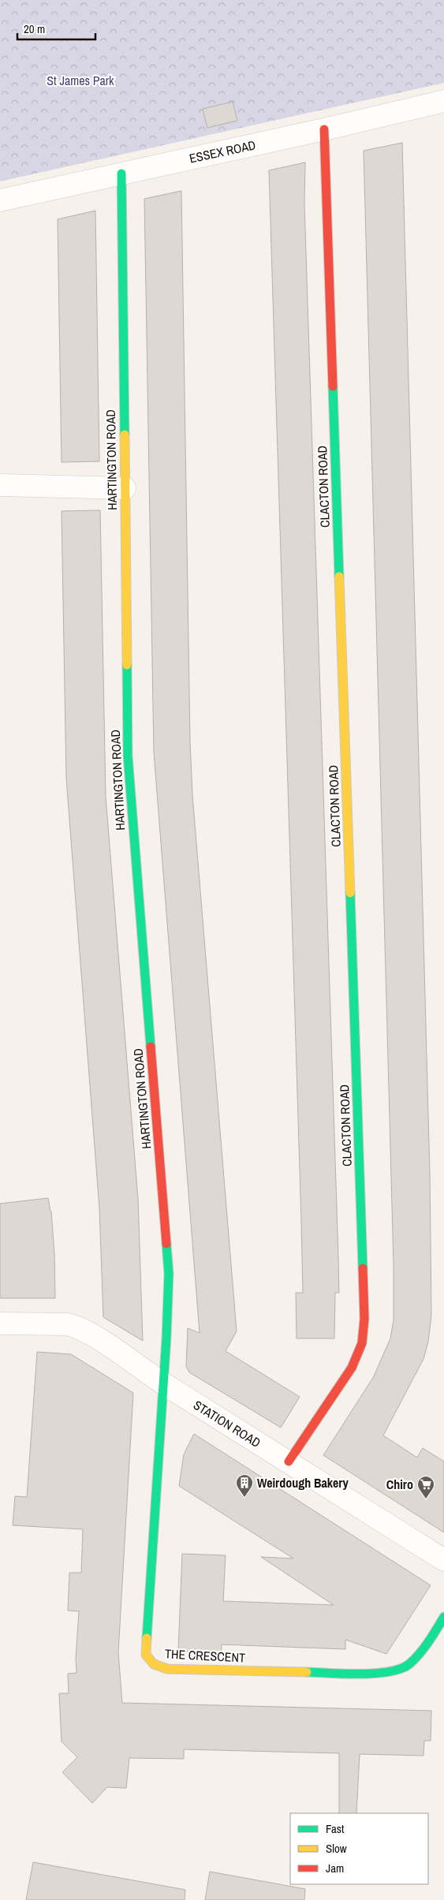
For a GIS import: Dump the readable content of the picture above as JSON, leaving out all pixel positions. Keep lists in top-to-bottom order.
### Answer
{
  "streets": {
    "street": [
      "ESSEX ROAD",
      "HARTINGTON ROAD",
      "CLACTON ROAD",
      "STATION ROAD",
      "THE CRESCENT"
    ]
  },
  "crossings": [
    ["ESSEX ROAD", "HARTINGTON ROAD"],
    ["ESSEX ROAD", "CLACTON ROAD"],
    ["HARTINGTON ROAD", "STATION ROAD"],
    ["HARTINGTON ROAD", "THE CRESCENT"],
    ["CLACTON ROAD", "STATION ROAD"],
    ["STATION ROAD", "THE CRESCENT"]
  ],
  "parks": ["St James Park"],
  "places": {
    "building": ["Weirdough Bakery"],
    "supermarket": ["Chiro"]
  },
  "legend": ["Fast", "Slow", "Jam"],
  "scale_bar": "20 m"
}
